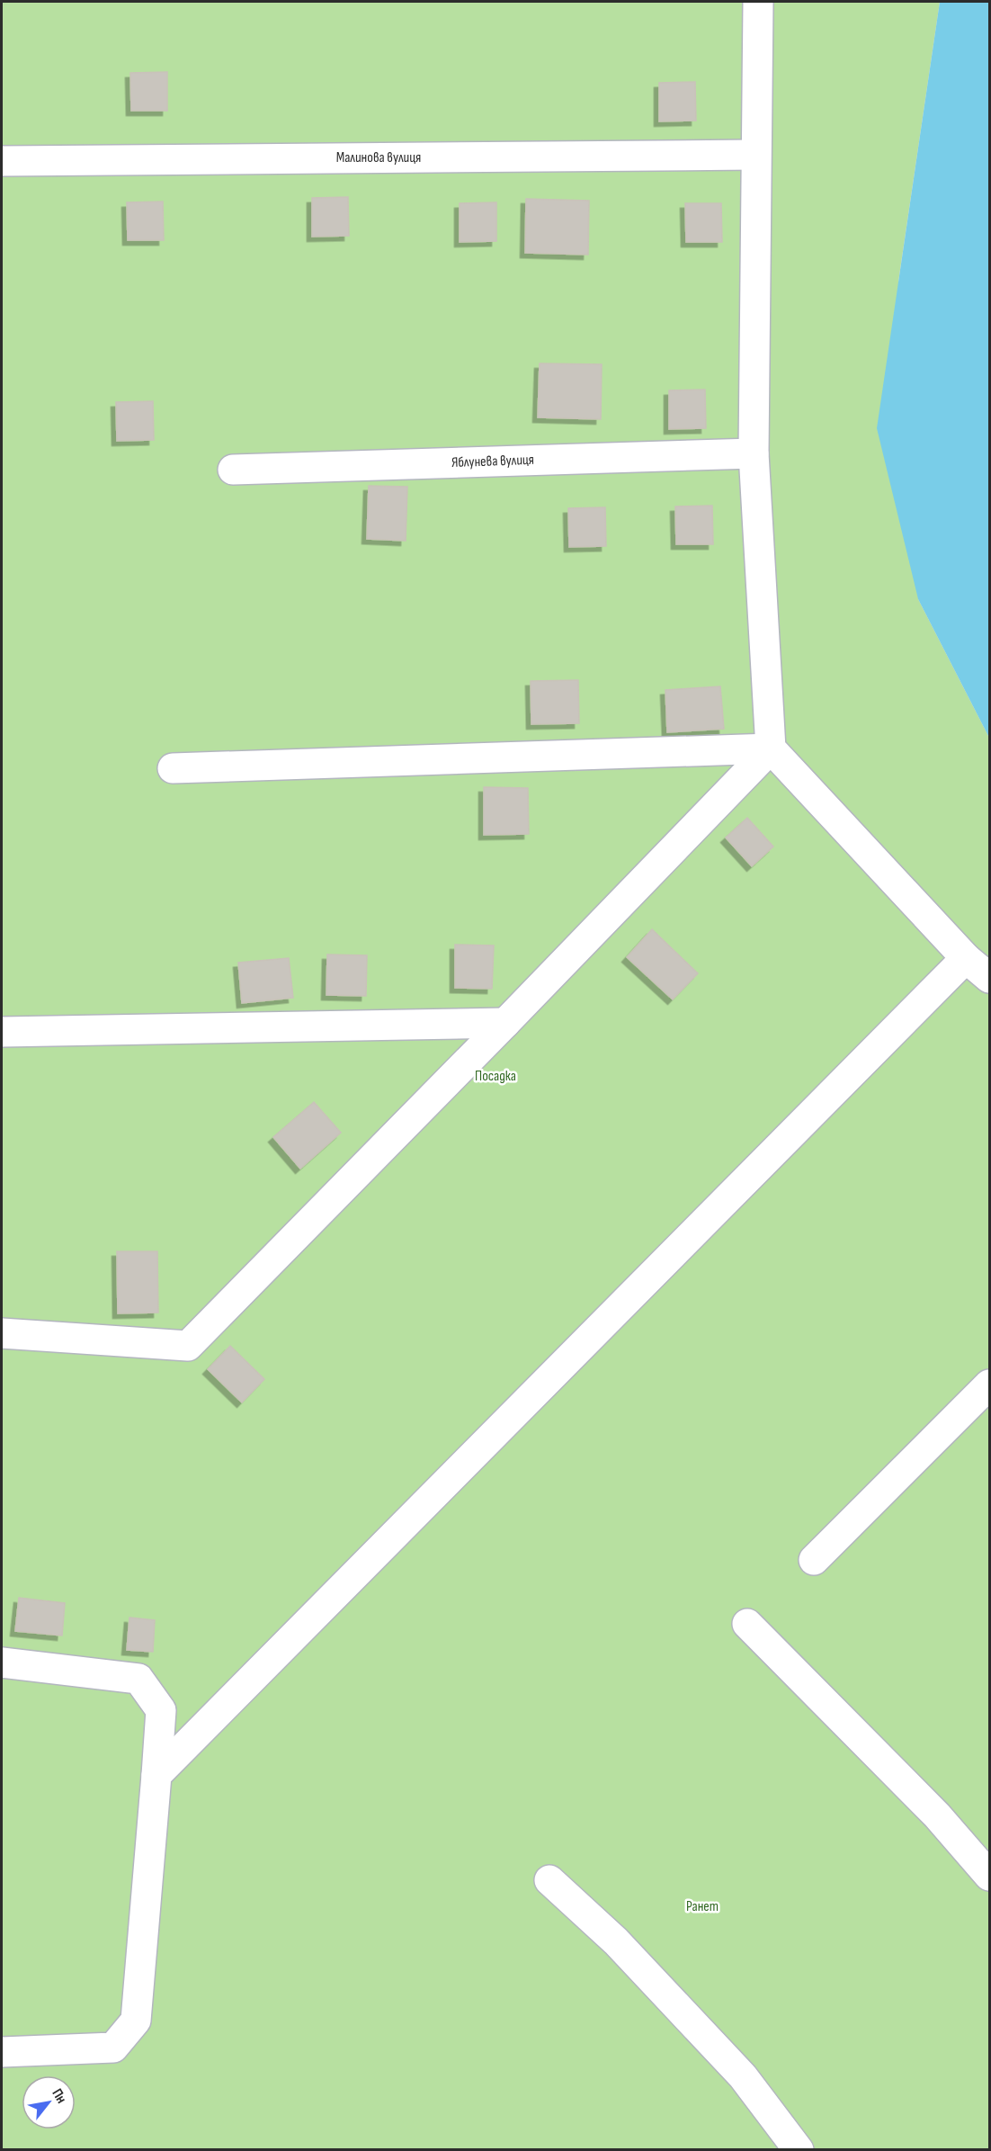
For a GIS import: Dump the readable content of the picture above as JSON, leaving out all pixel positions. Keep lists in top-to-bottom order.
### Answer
{
  "streets": {
    "street": ["Малинова вулиця", "Яблунева вулиця"]
  },
  "parks": ["Посадка", "Ранет"],
  "north": "top right"
}
